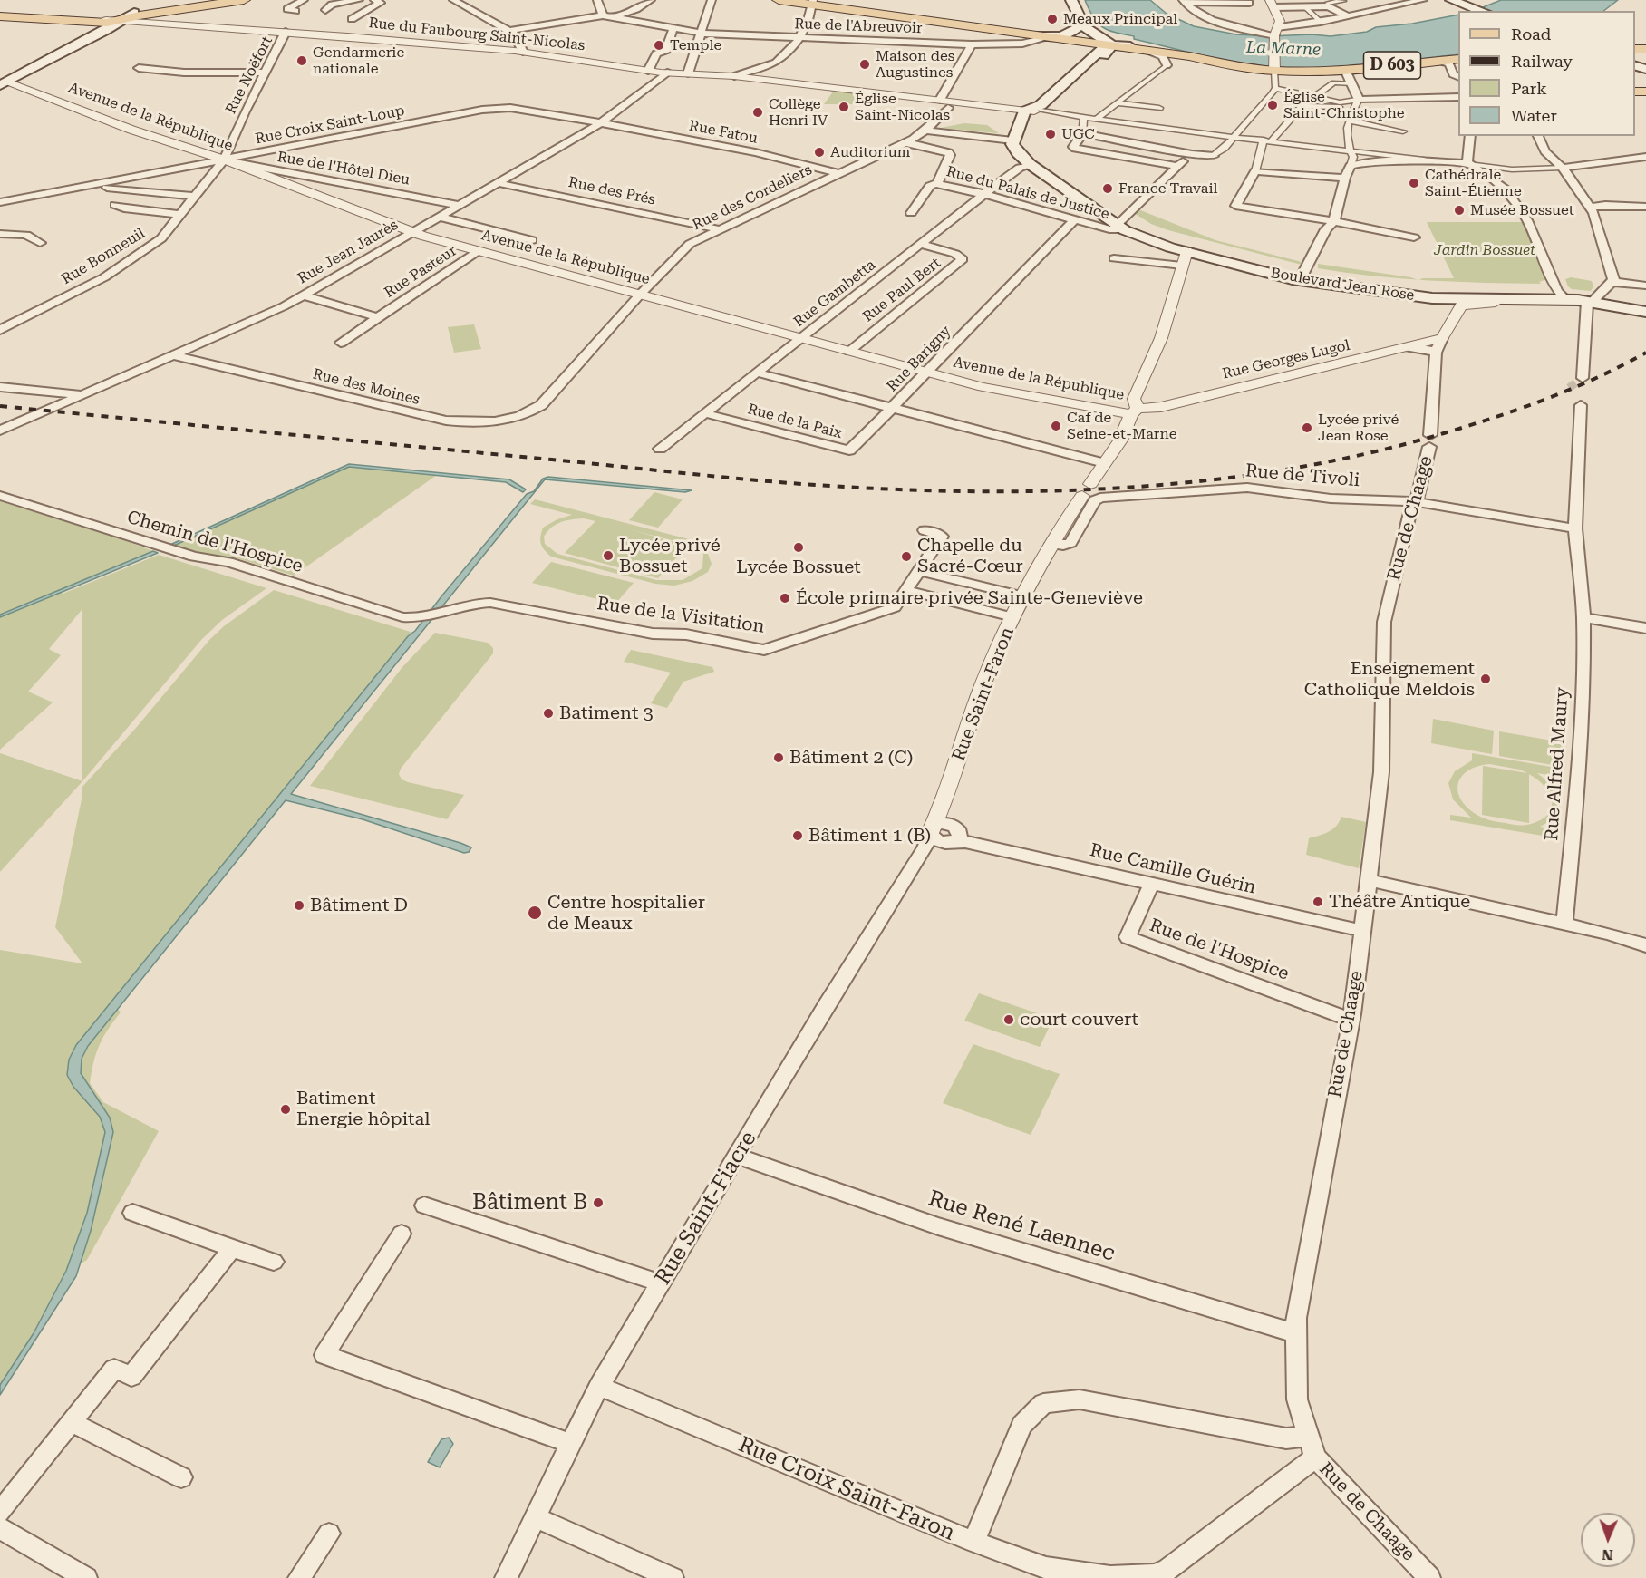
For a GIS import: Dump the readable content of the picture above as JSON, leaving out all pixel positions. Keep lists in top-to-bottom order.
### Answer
{
  "streets": {
    "main road": ["D 603", "Boulevard Jean Rose"],
    "street": [
      "Rue de l'Abreuvoir",
      "Rue du Faubourg Saint-Nicolas",
      "Rue Noëfort",
      "Avenue de la République",
      "Rue Croix Saint-Loup",
      "Rue Fatou",
      "Rue de l'Hôtel Dieu",
      "Rue des Prés",
      "Rue du Palais de Justice",
      "Rue des Cordeliers",
      "Rue Jean Jaurès",
      "Rue Bonneuil",
      "Rue Pasteur",
      "Rue Paul Bert",
      "Rue Gambetta",
      "Rue Barigny",
      "Rue Georges Lugol",
      "Rue des Moines",
      "Rue de la Paix",
      "Rue de Tivoli",
      "Rue de Chaage",
      "Chemin de l'Hospice",
      "Rue de la Visitation",
      "Rue Saint-Faron",
      "Rue Alfred Maury",
      "Rue Camille Guérin",
      "Rue de l'Hospice",
      "Rue Saint-Fiacre",
      "Rue René Laennec",
      "Rue Croix Saint-Faron"
    ]
  },
  "crossings": [
    ["Rue du Faubourg Saint-Nicolas", "Rue Noëfort"],
    ["Rue du Faubourg Saint-Nicolas", "Rue Jean Jaurès"],
    ["Rue Noëfort", "Avenue de la République"],
    ["Rue Noëfort", "Rue Croix Saint-Loup"],
    ["Rue Noëfort", "Rue de l'Hôtel Dieu"],
    ["Rue Noëfort", "Rue Bonneuil"],
    ["Avenue de la République", "Rue Croix Saint-Loup"],
    ["Avenue de la République", "Rue de l'Hôtel Dieu"],
    ["Avenue de la République", "Rue des Cordeliers"],
    ["Avenue de la République", "Rue Jean Jaurès"],
    ["Avenue de la République", "Rue Bonneuil"],
    ["Avenue de la République", "Rue Pasteur"],
    ["Avenue de la République", "Rue Paul Bert"],
    ["Avenue de la République", "Rue Gambetta"],
    ["Avenue de la République", "Rue Barigny"],
    ["Avenue de la République", "Rue Georges Lugol"],
    ["Avenue de la République", "Rue Saint-Faron"],
    ["Rue Croix Saint-Loup", "Rue Fatou"],
    ["Rue Croix Saint-Loup", "Rue de l'Hôtel Dieu"],
    ["Rue Croix Saint-Loup", "Rue Jean Jaurès"],
    ["Rue Croix Saint-Loup", "Rue Bonneuil"],
    ["Rue Fatou", "Rue des Cordeliers"],
    ["Rue Fatou", "Rue Jean Jaurès"],
    ["Rue de l'Hôtel Dieu", "Rue Jean Jaurès"],
    ["Rue de l'Hôtel Dieu", "Rue Bonneuil"],
    ["Rue des Prés", "Rue des Cordeliers"],
    ["Rue des Prés", "Rue Jean Jaurès"],
    ["Rue du Palais de Justice", "Rue des Cordeliers"],
    ["Rue du Palais de Justice", "Boulevard Jean Rose"],
    ["Rue du Palais de Justice", "Rue Gambetta"],
    ["Rue du Palais de Justice", "Rue Barigny"],
    ["Rue des Cordeliers", "Rue des Moines"],
    ["Rue Jean Jaurès", "Rue Pasteur"],
    ["Rue Jean Jaurès", "Rue des Moines"],
    ["Boulevard Jean Rose", "Rue Gambetta"],
    ["Boulevard Jean Rose", "Rue de Chaage"],
    ["Boulevard Jean Rose", "Rue Saint-Faron"],
    ["Rue Paul Bert", "Rue Gambetta"],
    ["Rue Gambetta", "Rue de la Paix"],
    ["Rue Barigny", "Rue de la Paix"],
    ["Rue Barigny", "Rue Saint-Faron"],
    ["Rue Georges Lugol", "Rue de Chaage"],
    ["Rue Georges Lugol", "Rue Saint-Faron"],
    ["Rue de Tivoli", "Rue de Chaage"],
    ["Rue de Tivoli", "Rue Saint-Faron"],
    ["Rue de Tivoli", "Rue Alfred Maury"],
    ["Rue de Chaage", "Rue Camille Guérin"],
    ["Rue de Chaage", "Rue de l'Hospice"],
    ["Rue de Chaage", "Rue René Laennec"],
    ["Rue de Chaage", "Rue Croix Saint-Faron"],
    ["Chemin de l'Hospice", "Rue de la Visitation"],
    ["Rue Saint-Faron", "Rue Camille Guérin"],
    ["Rue Saint-Faron", "Rue Saint-Fiacre"],
    ["Rue Camille Guérin", "Rue de l'Hospice"],
    ["Rue Camille Guérin", "Rue Saint-Fiacre"],
    ["Rue Saint-Fiacre", "Rue René Laennec"],
    ["Rue Saint-Fiacre", "Rue Croix Saint-Faron"]
  ],
  "water": ["La Marne"],
  "parks": ["Jardin Bossuet"],
  "places": [
    "Meaux Principal",
    "Temple",
    "Gendarmerie nationale",
    "Maison des Augustines",
    "Église Saint-Christophe",
    "Église Saint-Nicolas",
    "Collège Henri IV",
    "UGC",
    "Auditorium",
    "Cathédrale Saint-Étienne",
    "France Travail",
    "Musée Bossuet",
    "Caf de Seine-et-Marne",
    "Lycée privé Jean Rose",
    "Lycée Bossuet",
    "Lycée privé Bossuet",
    "Chapelle du Sacré-Cœur",
    "École primaire privée Sainte-Geneviève",
    "Enseignement Catholique Meldois",
    "Batiment 3",
    "Bâtiment 2 (C)",
    "Bâtiment 1 (B)",
    "Théâtre Antique",
    "Bâtiment D",
    "Centre hospitalier de Meaux",
    "court couvert",
    "Batiment Energie hôpital",
    "Bâtiment B"
  ],
  "legend": [
    "Road",
    "Railway",
    "Park",
    "Water"
  ],
  "north": "bottom"
}
